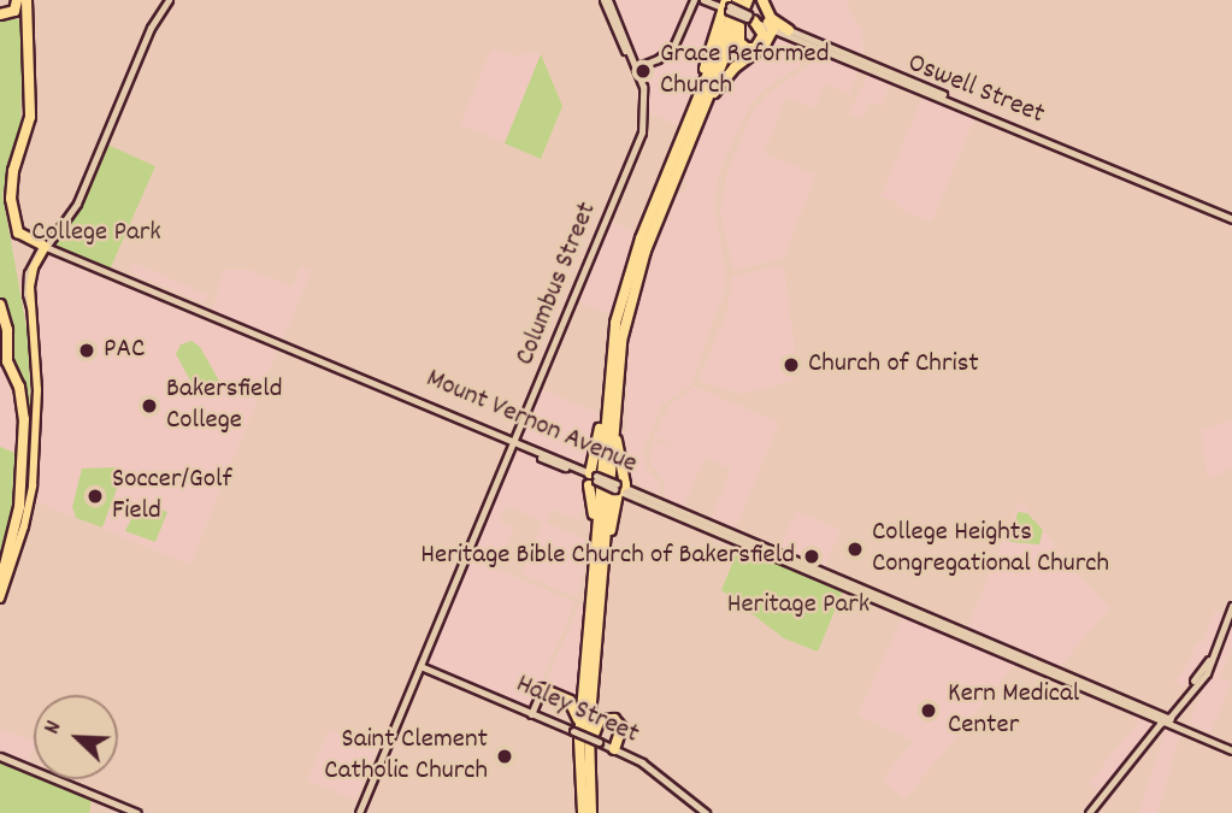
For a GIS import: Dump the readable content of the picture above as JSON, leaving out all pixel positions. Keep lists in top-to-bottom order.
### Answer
{
  "streets": {
    "highway": ["Mount Vernon Avenue"],
    "main road": ["Oswell Street", "Columbus Street", "Haley Street"]
  },
  "crossings": [
    ["Columbus Street", "Mount Vernon Avenue"],
    ["Columbus Street", "Haley Street"]
  ],
  "parks": ["College Park", "Heritage Park"],
  "places": [
    "Grace Reformed Church",
    "PAC",
    "Church of Christ",
    "Bakersfield College",
    "Soccer/Golf Field",
    "College Heights Congregational Church",
    "Heritage Bible Church of Bakersfield",
    "Kern Medical Center",
    "Saint Clement Catholic Church"
  ],
  "north": "top left"
}
